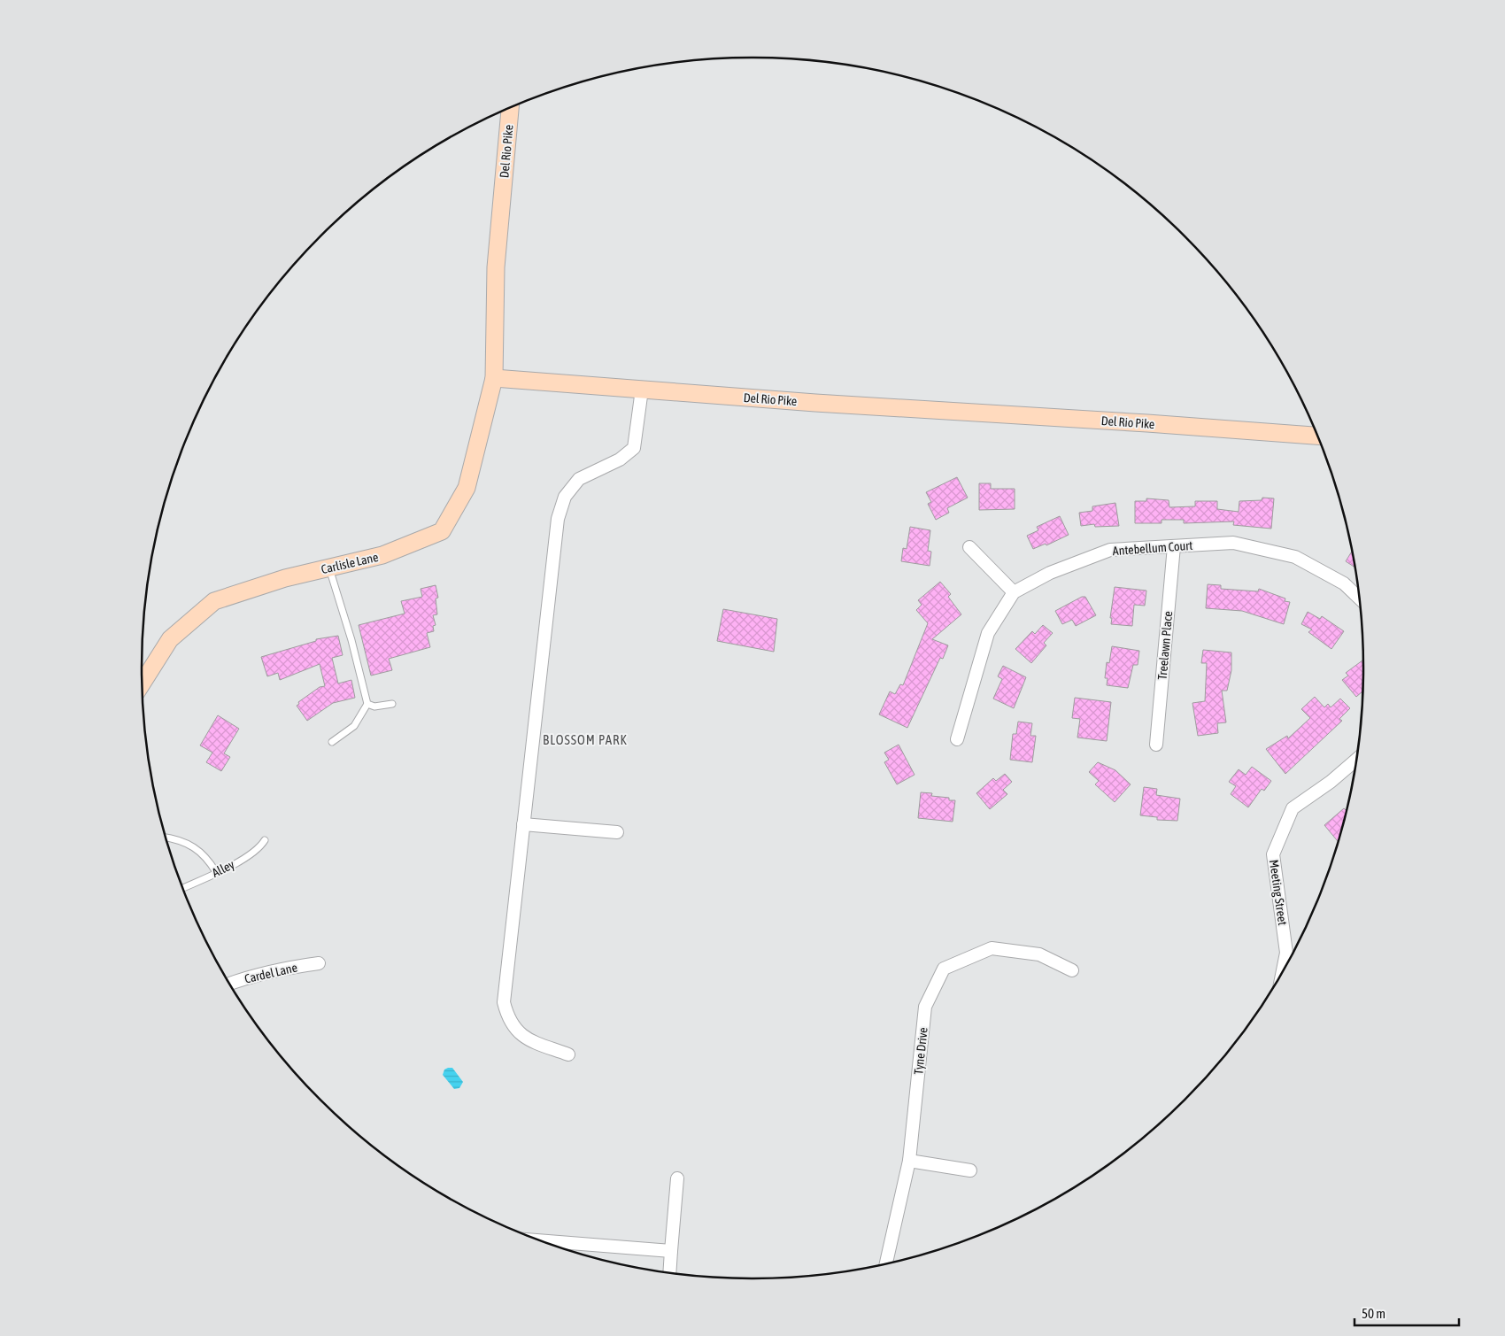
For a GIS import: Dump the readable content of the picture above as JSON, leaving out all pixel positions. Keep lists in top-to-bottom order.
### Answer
{
  "streets": {
    "street": [
      "Del Rio Pike",
      "Antebellum Court",
      "Carlisle Lane",
      "Treelawn Place",
      "Meeting Street",
      "Cardel Lane",
      "Tyne Drive"
    ],
    "lane": ["Alley"]
  },
  "crossings": [
    ["Del Rio Pike", "Carlisle Lane"],
    ["Antebellum Court", "Treelawn Place"]
  ],
  "districts": ["BLOSSOM PARK"],
  "scale_bar": "50 m"
}
